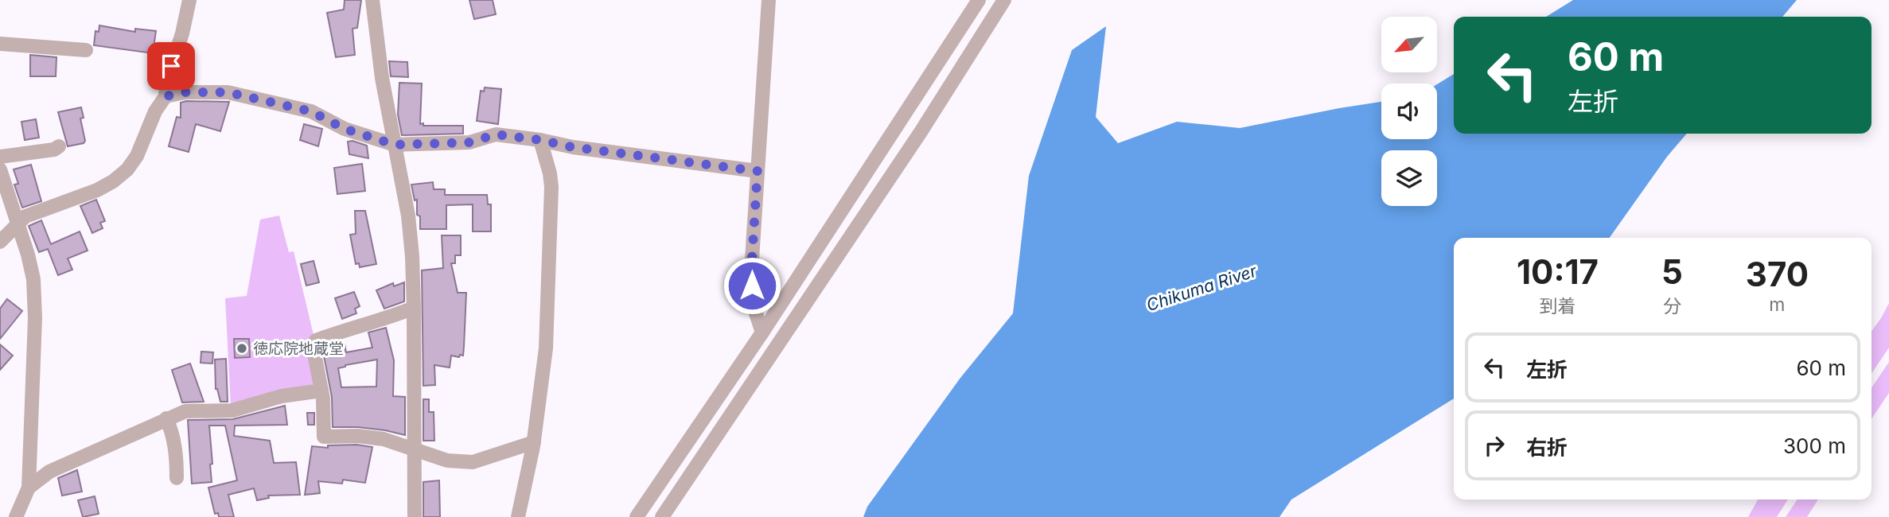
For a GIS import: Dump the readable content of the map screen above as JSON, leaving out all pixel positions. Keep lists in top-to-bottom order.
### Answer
{
  "water": ["Chikuma River"],
  "places": ["徳応院地蔵堂"],
  "north": "bottom left",
  "page": {
    "turn": ["60 m", "左折"],
    "eta": [
      "10:17",
      "到着",
      "5",
      "分",
      "370",
      "m"
    ],
    "list": [
      {
        "name": "左折",
        "value": "60 m"
      },
      {
        "name": "右折",
        "value": "300 m"
      }
    ]
  }
}
